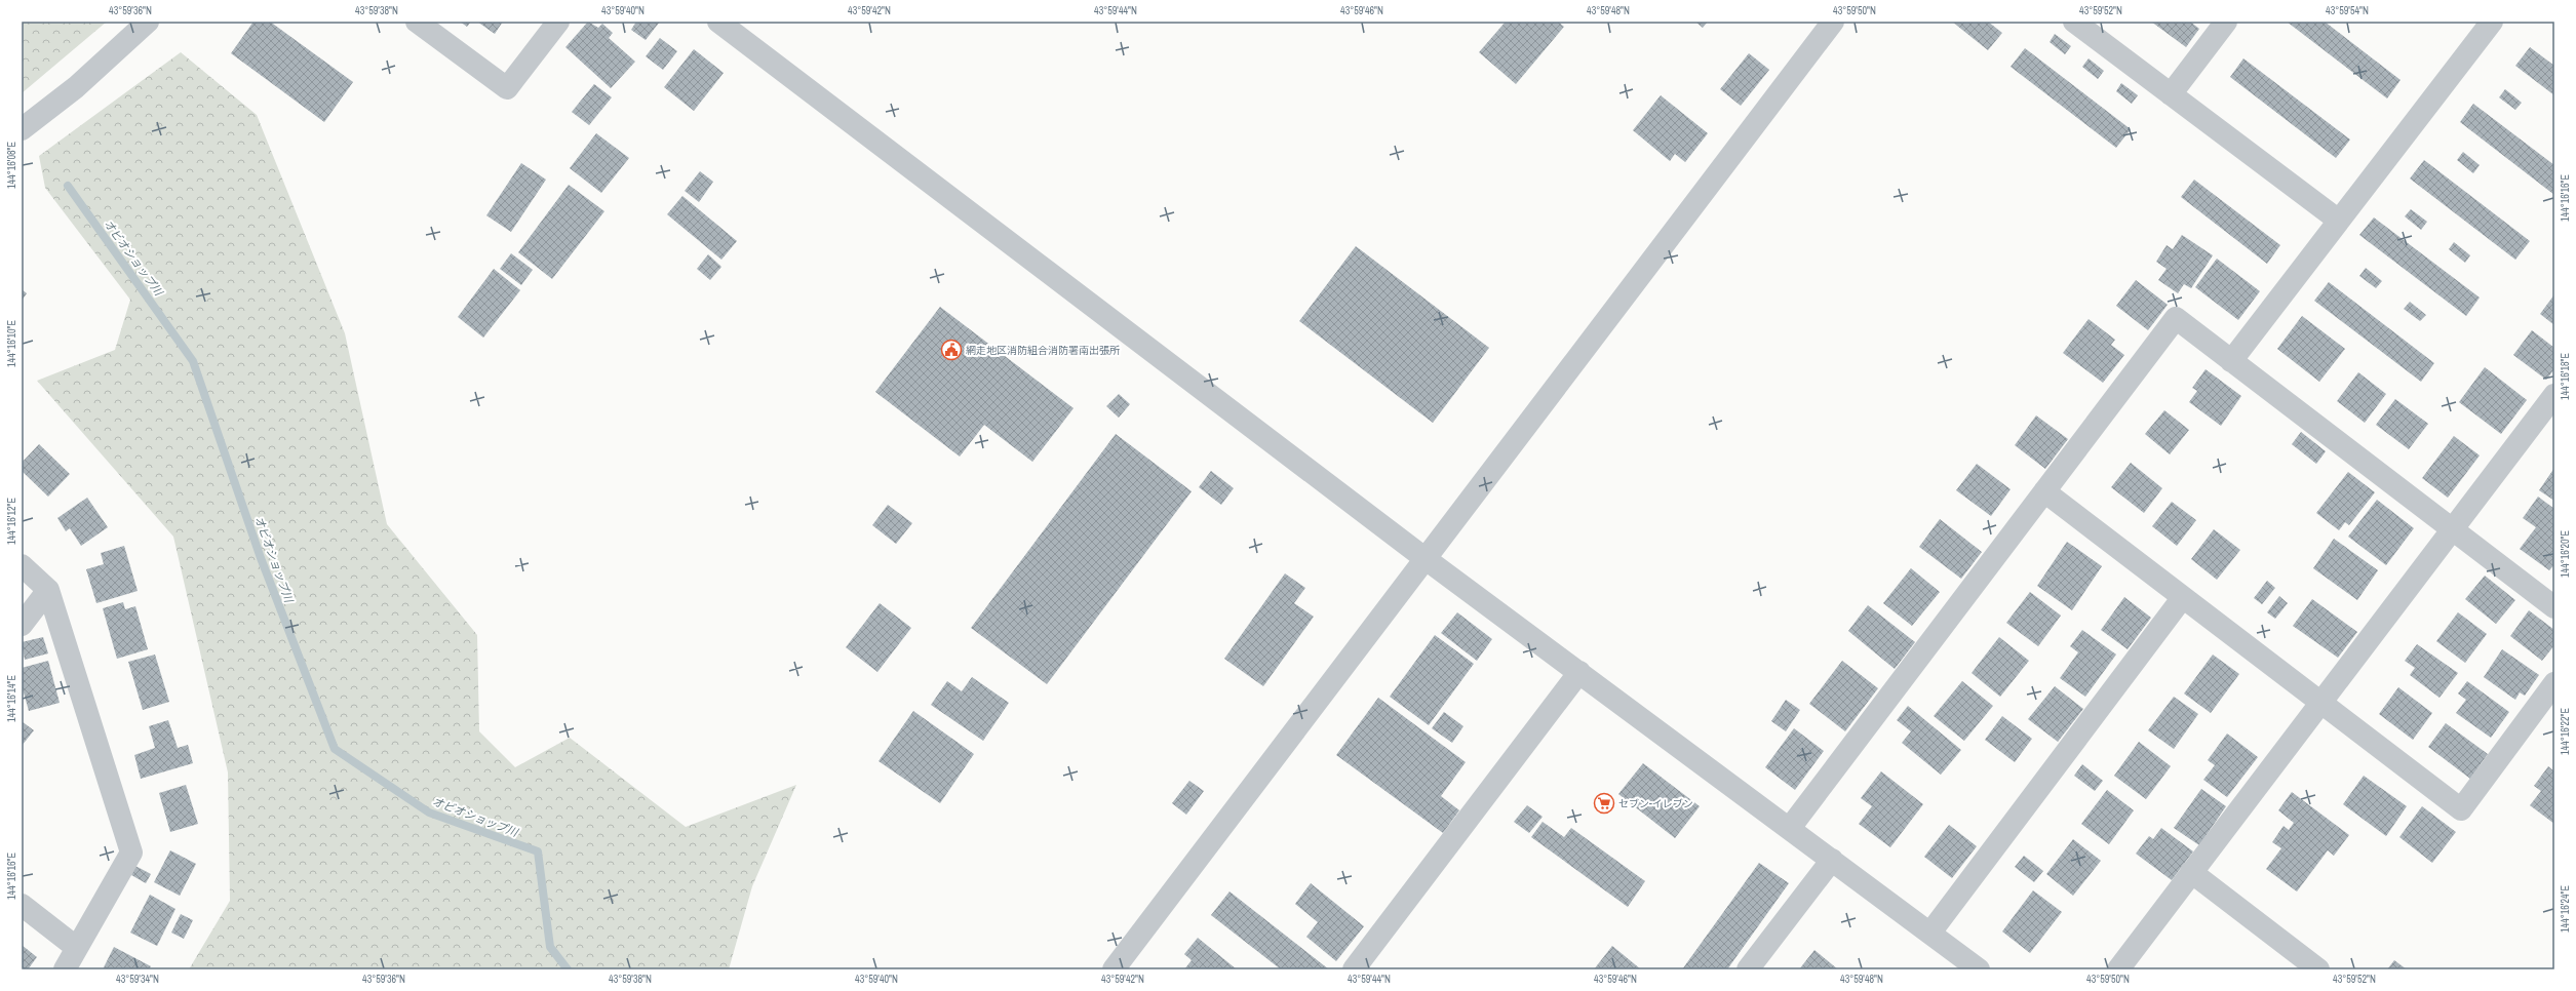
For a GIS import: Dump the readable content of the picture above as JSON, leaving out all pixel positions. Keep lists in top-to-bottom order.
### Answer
{
  "water": ["オビオショップ川"],
  "places": {
    "public building": ["網走地区消防組合消防署南出張所"],
    "supermarket": ["セブン-イレブン"]
  },
  "coordinates": [
    "43°59'36\"N",
    "43°59'38\"N",
    "43°59'40\"N",
    "43°59'42\"N",
    "43°59'44\"N",
    "43°59'46\"N",
    "43°59'48\"N",
    "43°59'50\"N",
    "43°59'52\"N",
    "43°59'54\"N",
    "144°16'08\"E",
    "144°16'16\"E",
    "144°16'10\"E",
    "144°16'18\"E",
    "144°16'12\"E",
    "144°16'20\"E",
    "144°16'14\"E",
    "144°16'22\"E",
    "144°16'24\"E",
    "43°59'34\"N"
  ]
}
